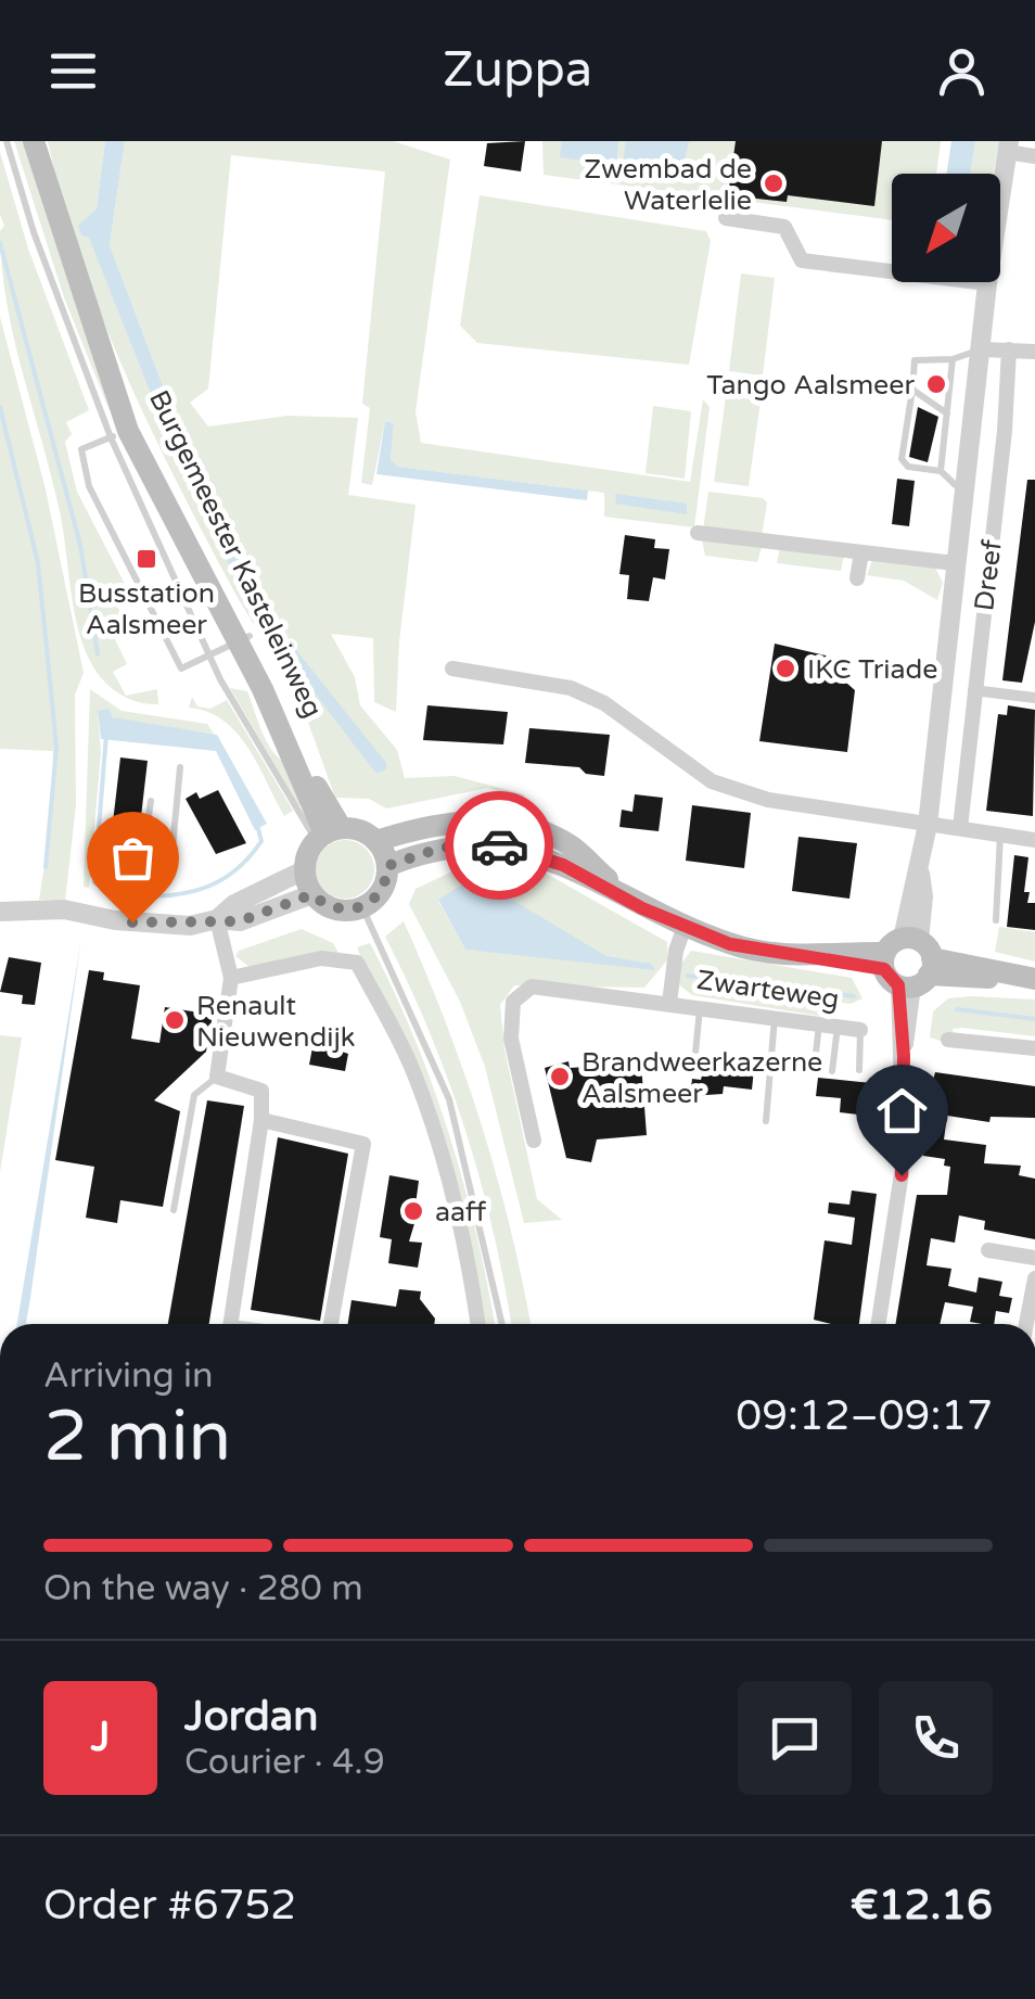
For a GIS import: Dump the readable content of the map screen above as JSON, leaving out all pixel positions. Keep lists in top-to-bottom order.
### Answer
{
  "streets": {
    "main road": ["Burgemeester Kasteleinweg", "Zwarteweg"],
    "street": ["Dreef"]
  },
  "crossings": [
    ["Burgemeester Kasteleinweg", "Zwarteweg"],
    ["Dreef", "Zwarteweg"]
  ],
  "places": {
    "other": [
      "Zwembad de Waterlelie",
      "Tango Aalsmeer",
      "IKC Triade",
      "Renault Nieuwendijk",
      "Brandweerkazerne Aalsmeer",
      "aaff"
    ],
    "transit": ["Busstation Aalsmeer"]
  },
  "north": "bottom left",
  "page": {
    "header": "Zuppa",
    "heading": ["2 min", "Arriving in", "09:12–09:17"],
    "panel": [
      "Jordan",
      "Courier · 4.9",
      "Order #6752",
      "€12.16"
    ],
    "bar": "On the way · 280 m",
    "round": "J"
  }
}
